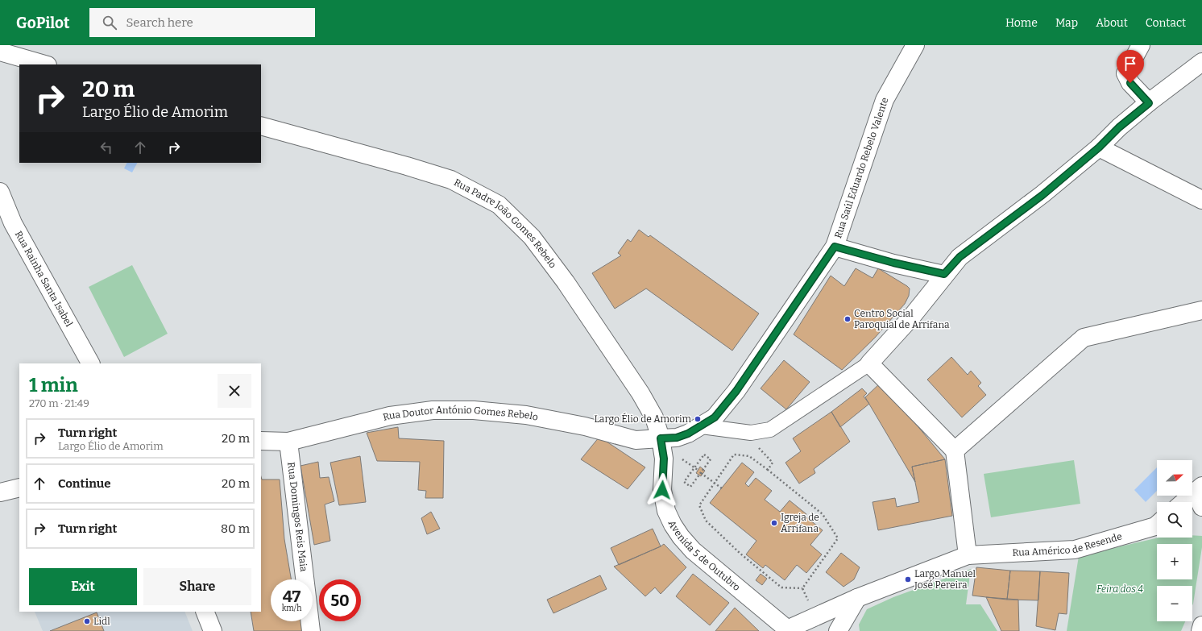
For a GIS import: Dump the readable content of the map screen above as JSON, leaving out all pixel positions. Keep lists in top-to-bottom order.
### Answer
{
  "streets": {
    "street": [
      "Rua Saúl Eduardo Rebelo Valente",
      "Rua Padre João Gomes Rebelo",
      "Rua Rainha Santa Isabel",
      "Rua Doutor António Gomes Rebelo",
      "Rua Domingos Reis Maia",
      "Rua Américo de Resende",
      "Avenida 5 de Outubro"
    ]
  },
  "crossings": [
    ["Rua Padre João Gomes Rebelo", "Rua Doutor António Gomes Rebelo"],
    ["Rua Padre João Gomes Rebelo", "Avenida 5 de Outubro"],
    ["Rua Doutor António Gomes Rebelo", "Rua Domingos Reis Maia"],
    ["Rua Doutor António Gomes Rebelo", "Avenida 5 de Outubro"]
  ],
  "parks": ["Feira dos 4"],
  "places": [
    "Centro Social Paroquial de Arrifana",
    "Largo Élio de Amorim",
    "Igreja de Arrifana",
    "Largo Manuel José Pereira",
    "Lidl"
  ],
  "north": "right",
  "page": {
    "header": "GoPilot",
    "search": "Search here",
    "nav": [
      "Home",
      "Map",
      "About",
      "Contact"
    ],
    "turn": ["20 m", "Largo Élio de Amorim"],
    "heading": ["1 min", "270 m · 21:49"],
    "list": [
      {
        "name": "Turn right",
        "note": "Largo Élio de Amorim",
        "value": "20 m"
      },
      {
        "name": "Continue",
        "value": "20 m"
      },
      {
        "name": "Turn right",
        "value": "80 m"
      }
    ],
    "map_buttons": ["+", "−"],
    "buttons": ["Exit", "Share"],
    "speed": "47 km/h",
    "limit": "50"
  }
}
